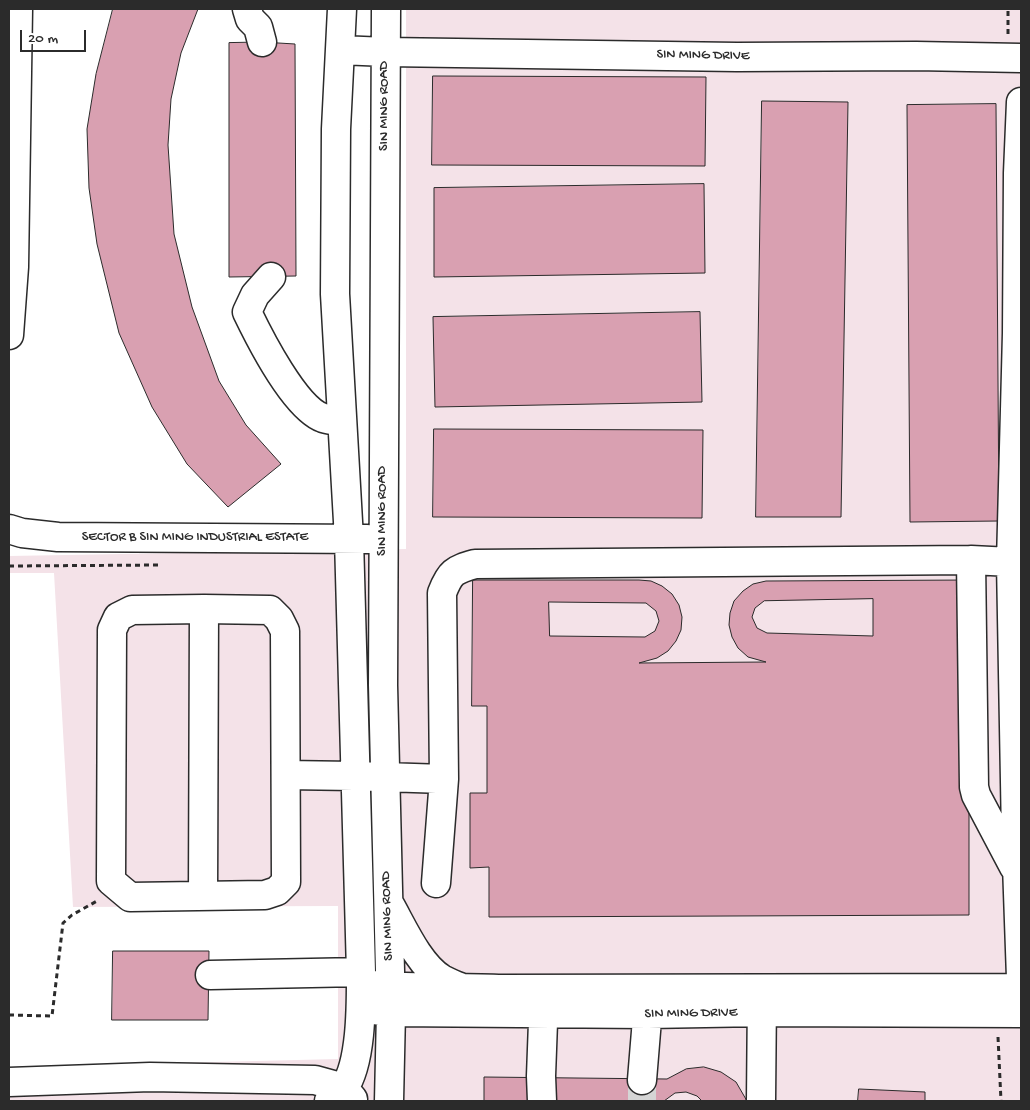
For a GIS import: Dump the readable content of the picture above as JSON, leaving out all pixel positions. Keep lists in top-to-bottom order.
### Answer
{
  "streets": {
    "street": ["SIN MING DRIVE", "SIN MING ROAD", "SECTOR B SIN MING INDUSTRIAL ESTATE"]
  },
  "crossings": [
    ["SIN MING DRIVE", "SIN MING ROAD"],
    ["SIN MING ROAD", "SECTOR B SIN MING INDUSTRIAL ESTATE"]
  ],
  "scale_bar": "20 m"
}
